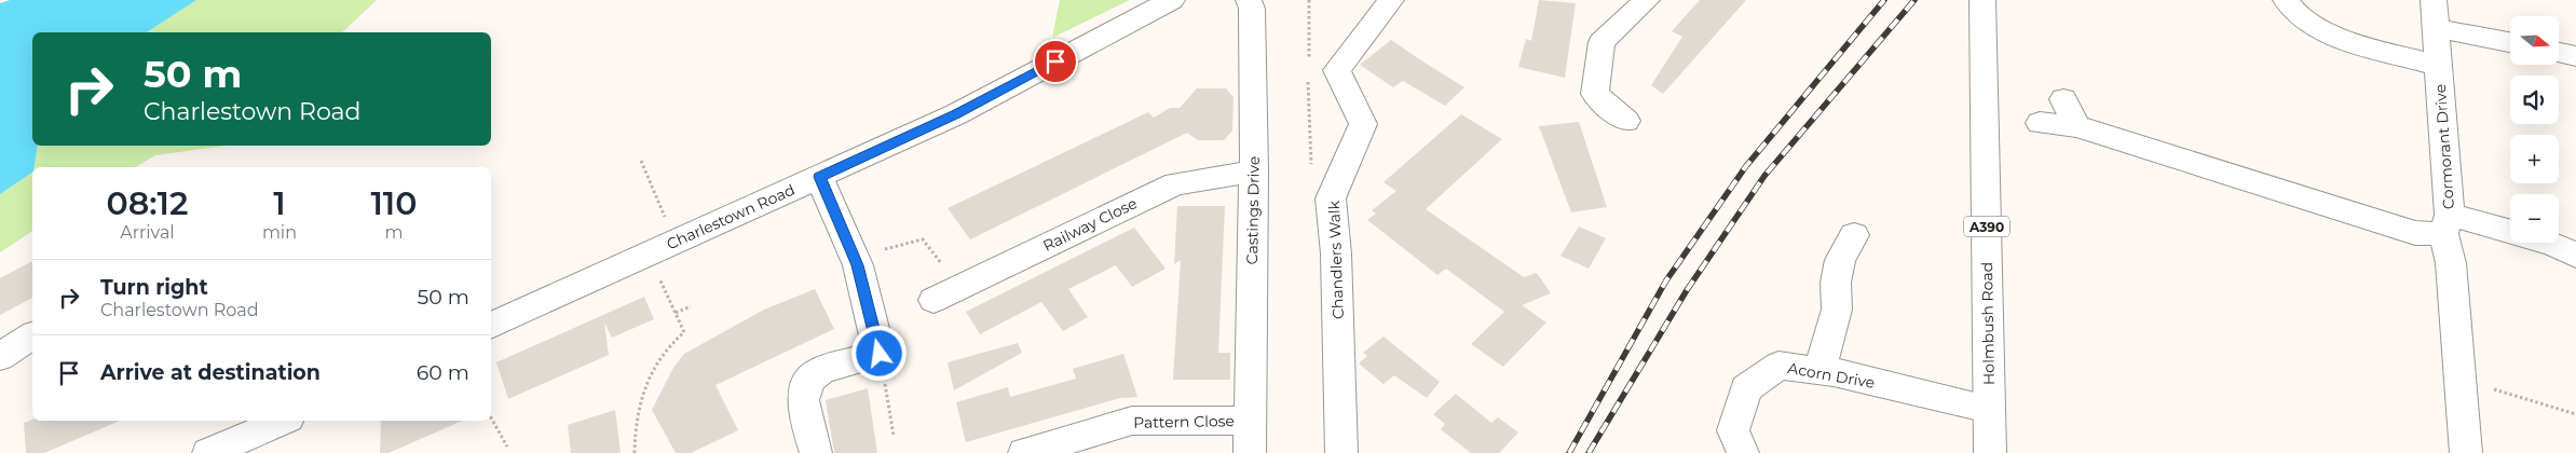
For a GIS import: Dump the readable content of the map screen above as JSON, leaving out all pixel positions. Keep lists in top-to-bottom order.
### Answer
{
  "streets": {
    "main road": [
      "Cormorant Drive",
      "Castings Drive",
      "Charlestown Road",
      "Railway Close",
      "A390",
      "Chandlers Walk",
      "Holmbush Road",
      "Acorn Drive",
      "Pattern Close"
    ]
  },
  "crossings": [
    ["Castings Drive", "Railway Close"],
    ["Castings Drive", "Pattern Close"],
    ["Holmbush Road", "Acorn Drive"]
  ],
  "north": "right",
  "page": {
    "map_buttons": ["+", "−"],
    "turn": ["50 m", "Charlestown Road"],
    "eta": [
      "08:12",
      "Arrival",
      "1",
      "min",
      "110",
      "m"
    ],
    "list": [
      {
        "name": "Turn right",
        "note": "Charlestown Road",
        "value": "50 m"
      },
      {
        "name": "Arrive at destination",
        "value": "60 m"
      }
    ]
  }
}
